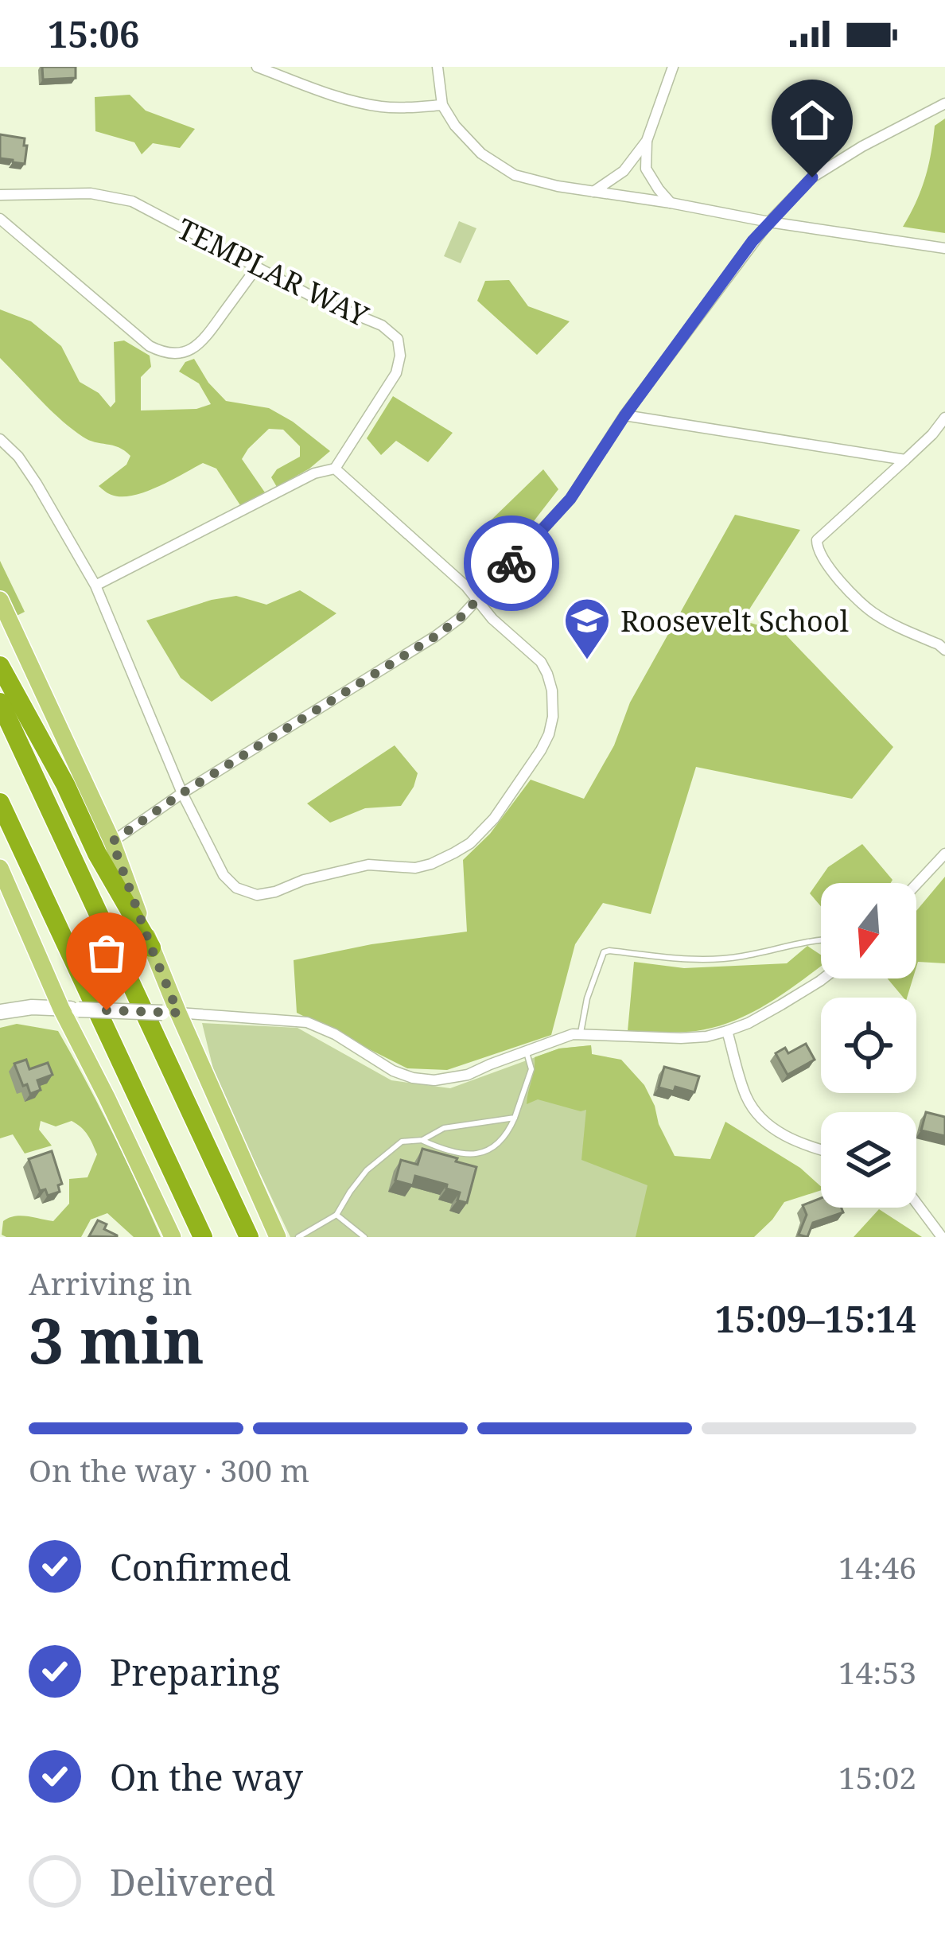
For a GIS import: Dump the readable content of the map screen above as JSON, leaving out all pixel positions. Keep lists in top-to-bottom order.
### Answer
{
  "streets": {
    "street": ["TEMPLAR WAY"]
  },
  "places": {
    "school or university": ["Roosevelt School"]
  },
  "north": "bottom",
  "page": {
    "status": "15:06",
    "heading": ["3 min", "Arriving in", "15:09–15:14"],
    "bar": "On the way · 300 m",
    "list": [
      ["Confirmed", "14:46"],
      ["Preparing", "14:53"],
      ["On the way", "15:02"],
      "Delivered"
    ]
  }
}
